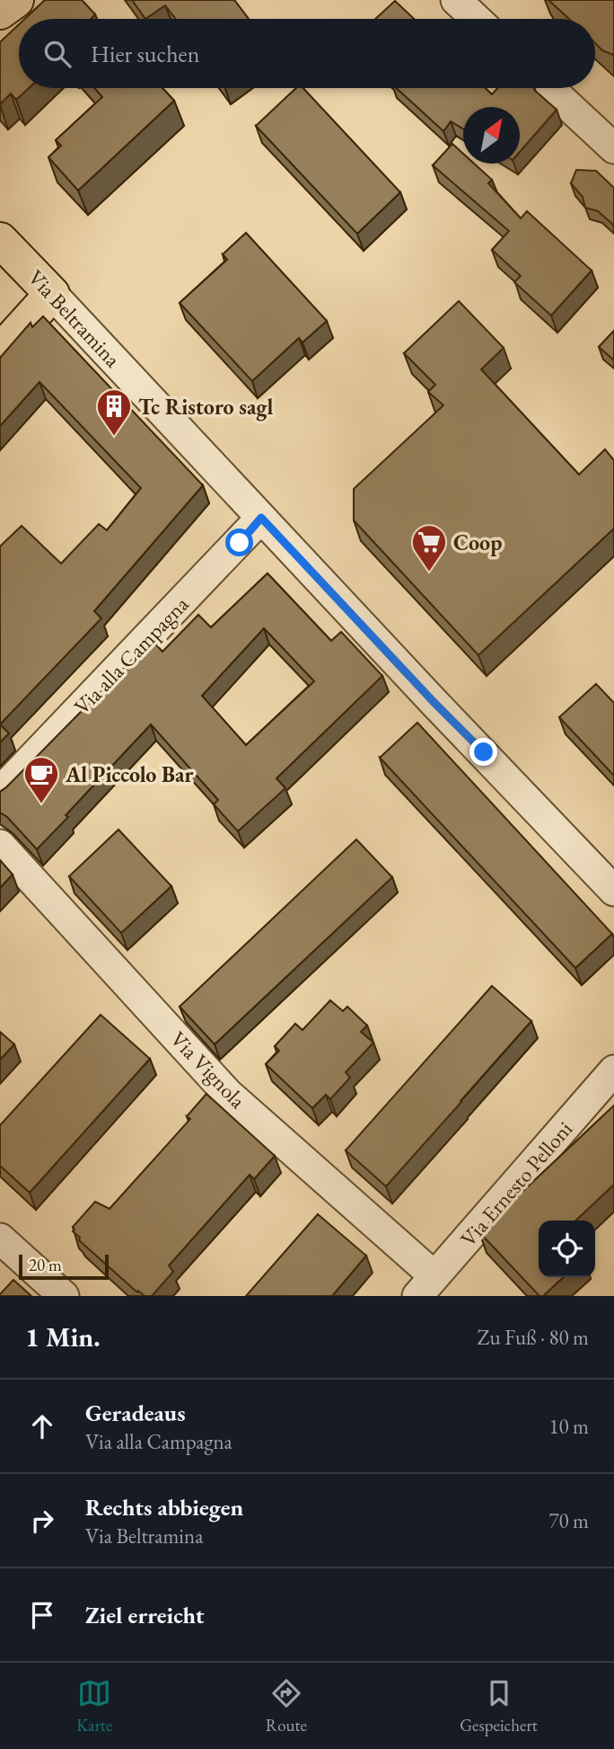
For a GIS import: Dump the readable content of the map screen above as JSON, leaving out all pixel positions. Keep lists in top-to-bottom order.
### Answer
{
  "streets": {
    "main road": ["Via Beltramina"],
    "street": ["Via alla Campagna", "Via Vignola", "Via Ernesto Pelloni"]
  },
  "crossings": [
    ["Via Beltramina", "Via alla Campagna"],
    ["Via Vignola", "Via Ernesto Pelloni"]
  ],
  "places": {
    "building": ["Tc Ristoro sagl"],
    "supermarket": ["Coop"],
    "cafe": ["Al Piccolo Bar"]
  },
  "scale_bar": "20 m",
  "north": "top right",
  "page": {
    "search": "Hier suchen",
    "scale": "20 m",
    "heading": ["1 Min.", "Zu Fuß · 80 m"],
    "list": [
      ["Geradeaus", "Via alla Campagna", "10 m"],
      ["Rechts abbiegen", "Via Beltramina", "70 m"],
      "Ziel erreicht"
    ],
    "nav": ["Karte", "Route", "Gespeichert"]
  }
}
